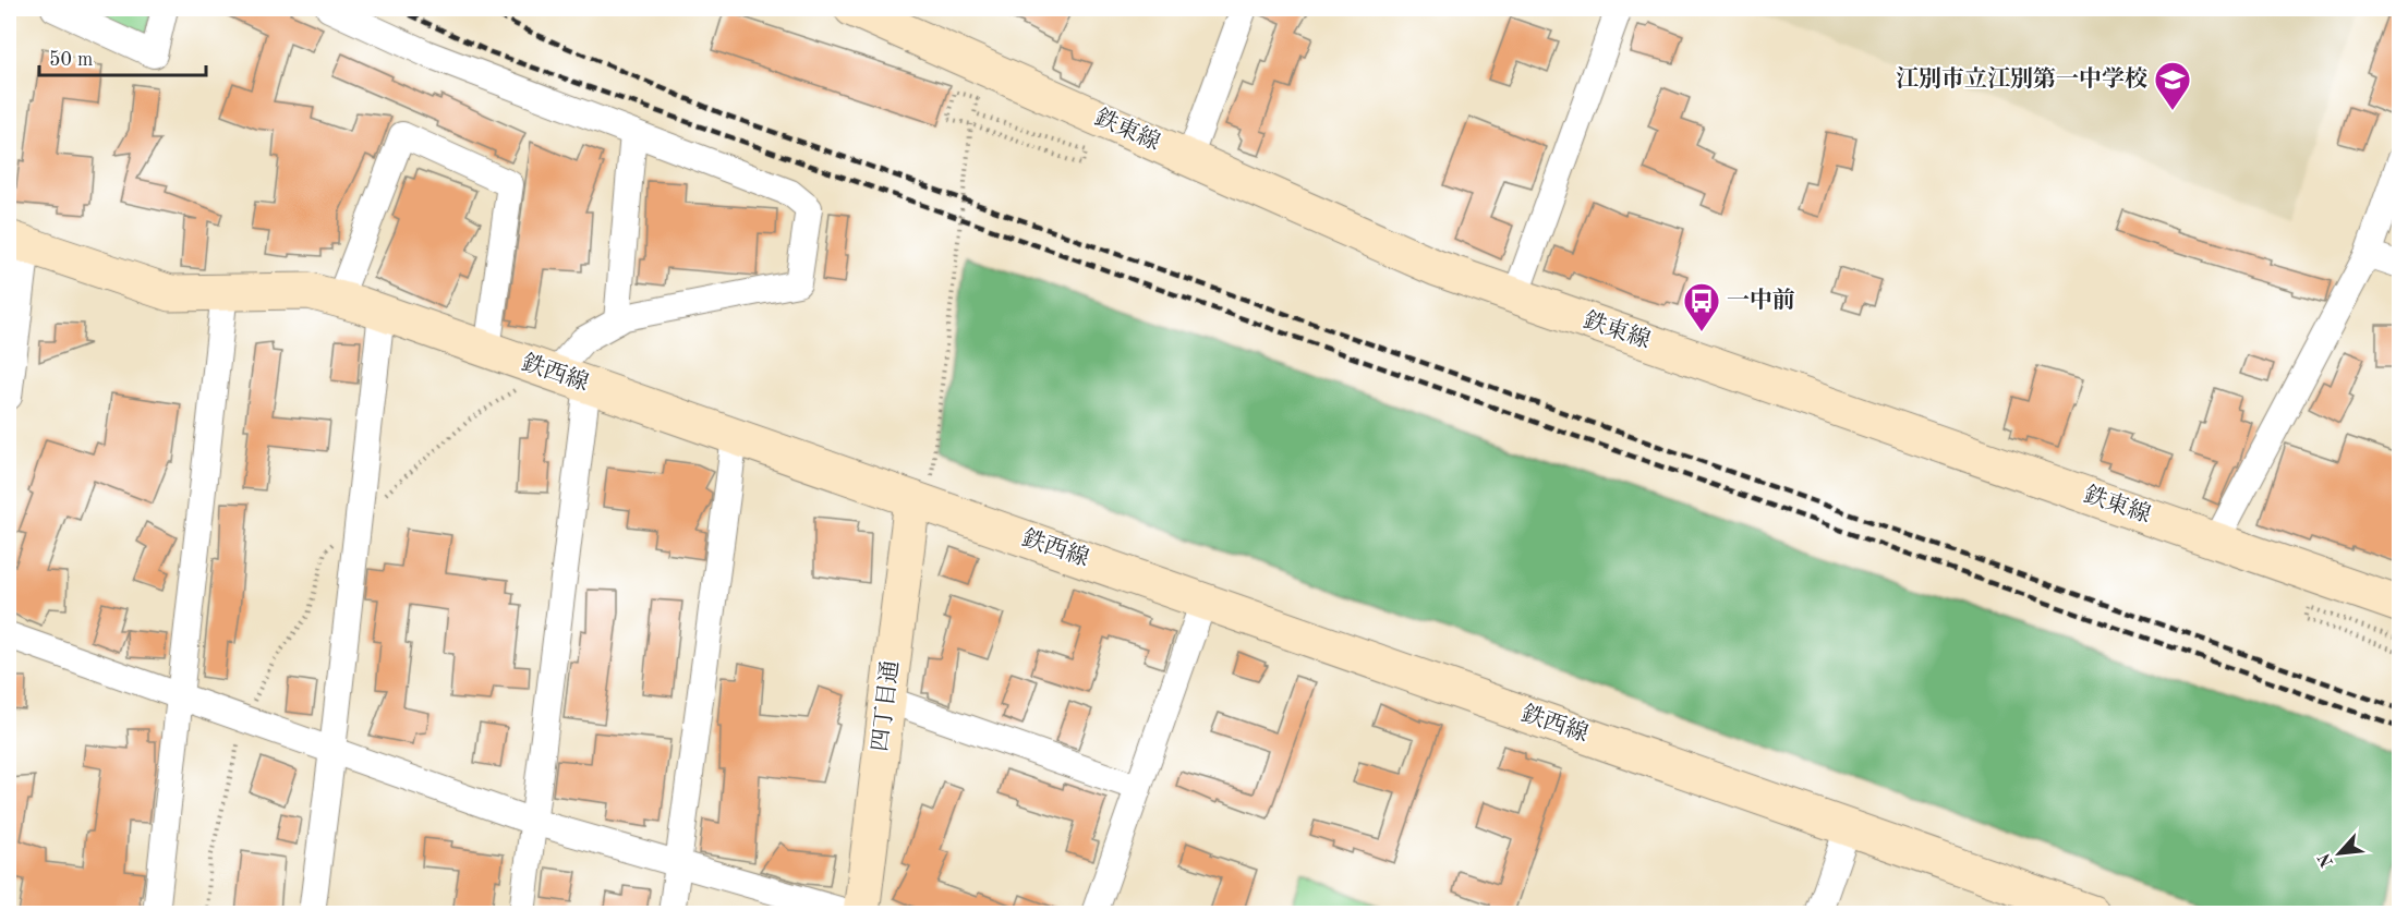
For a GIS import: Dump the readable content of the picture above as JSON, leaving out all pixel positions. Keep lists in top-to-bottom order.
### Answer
{
  "streets": {
    "street": ["鉄東線", "鉄西線", "四丁目通"]
  },
  "crossings": [
    ["鉄西線", "四丁目通"]
  ],
  "places": {
    "school or university": ["江別市立江別第一中学校"],
    "bus stop": ["一中前"]
  },
  "scale_bar": "50 m",
  "north": "bottom left"
}
